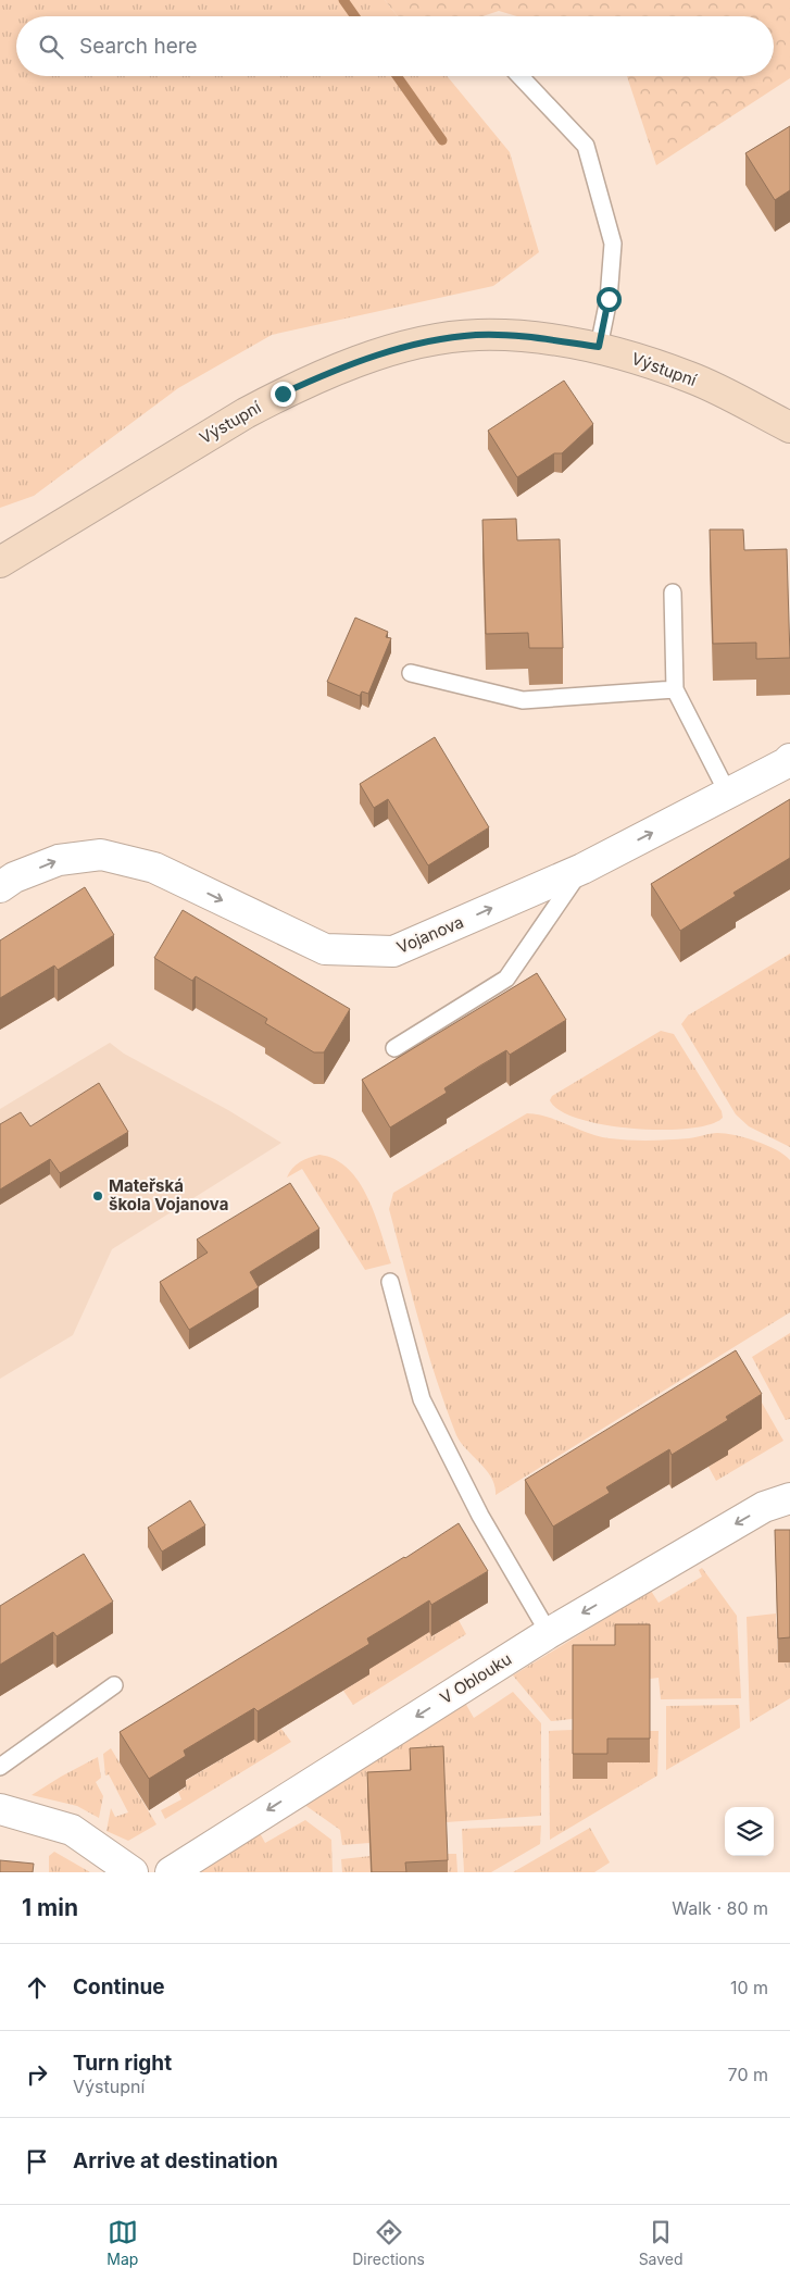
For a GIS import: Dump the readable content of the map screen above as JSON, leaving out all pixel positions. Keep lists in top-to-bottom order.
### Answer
{
  "streets": {
    "street": ["Výstupní", "Vojanova", "V Oblouku"]
  },
  "one_way": ["Vojanova", "V Oblouku"],
  "places": ["Mateřská škola Vojanova"],
  "page": {
    "search": "Search here",
    "heading": ["1 min", "Walk · 80 m"],
    "list": [
      ["Continue", "10 m"],
      ["Turn right", "Výstupní", "70 m"],
      "Arrive at destination"
    ],
    "nav": ["Map", "Directions", "Saved"]
  }
}
